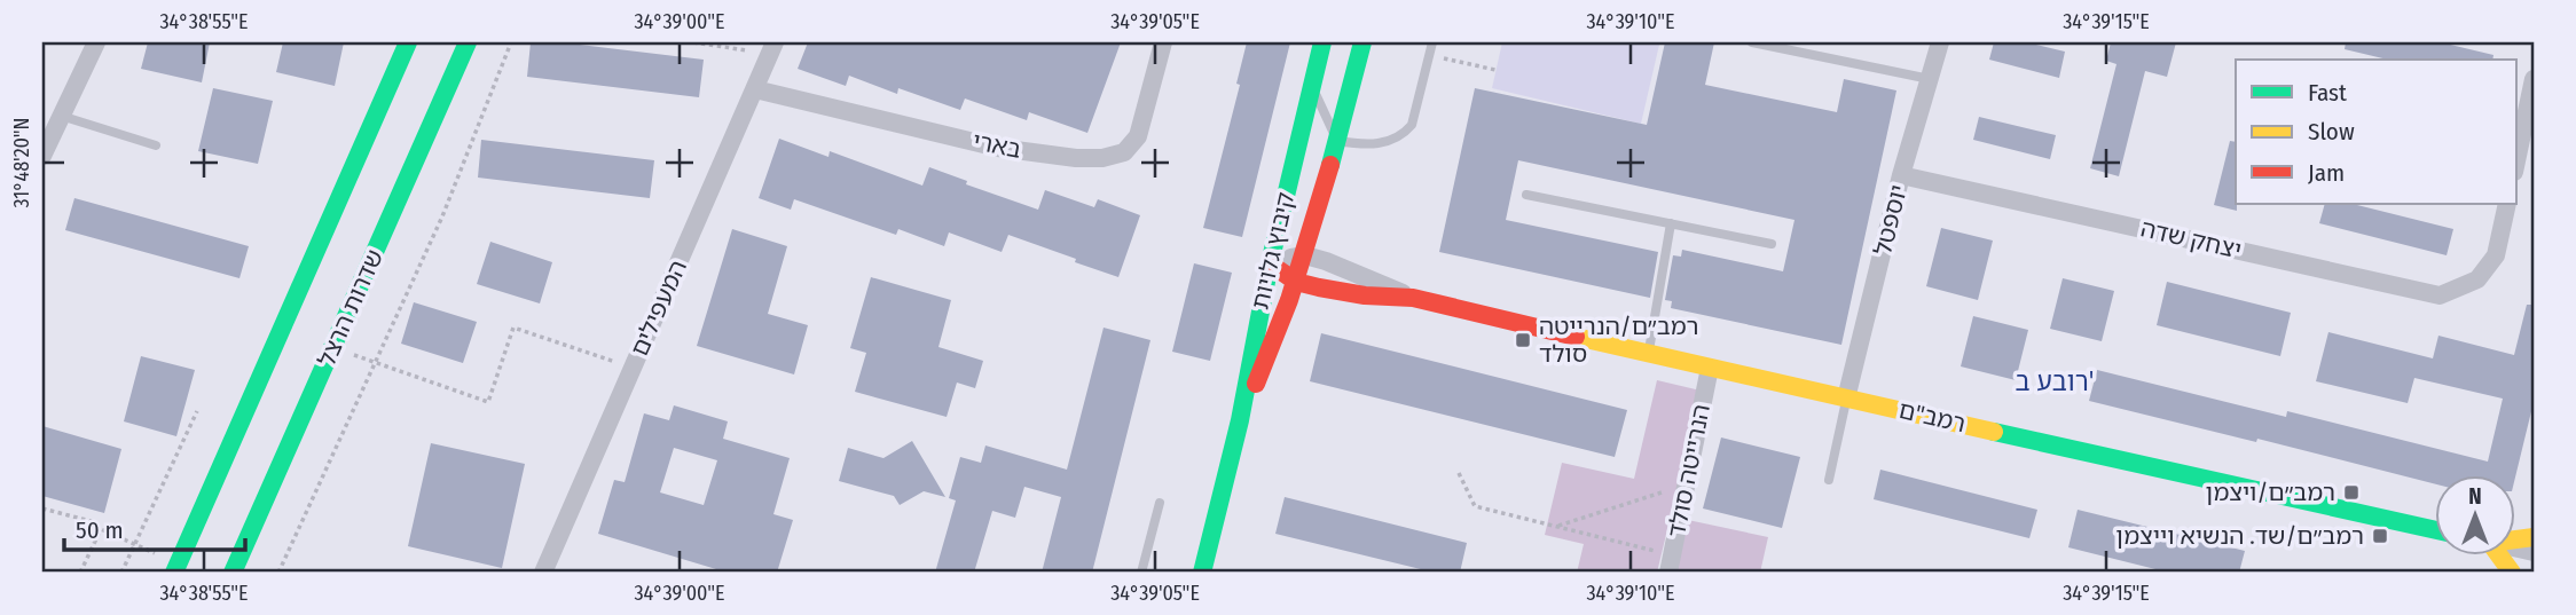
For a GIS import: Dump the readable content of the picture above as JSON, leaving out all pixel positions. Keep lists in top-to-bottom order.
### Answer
{
  "streets": {
    "street": [
      "בארי",
      "יוספטל",
      "יצחק שדה",
      "קיבוץ גלויות",
      "שדרות הרצל",
      "המעפילים",
      "רמב\"ם",
      "הנרייטה סולד"
    ]
  },
  "crossings": [
    ["בארי", "המעפילים"],
    ["יוספטל", "יצחק שדה"],
    ["יוספטל", "רמב\"ם"],
    ["קיבוץ גלויות", "רמב\"ם"],
    ["רמב\"ם", "הנרייטה סולד"]
  ],
  "districts": ["רובע ב'"],
  "places": {
    "transit": ["רמב״ם/הנרייטה סולד", "רמב״ם/ויצמן", "רמב״ם/שד. הנשיא וייצמן"]
  },
  "legend": ["Fast", "Slow", "Jam"],
  "scale_bar": "50 m",
  "north": "top",
  "coordinates": [
    "34°38'55\"E",
    "34°39'00\"E",
    "34°39'05\"E",
    "34°39'10\"E",
    "34°39'15\"E",
    "31°48'20\"N"
  ]
}
